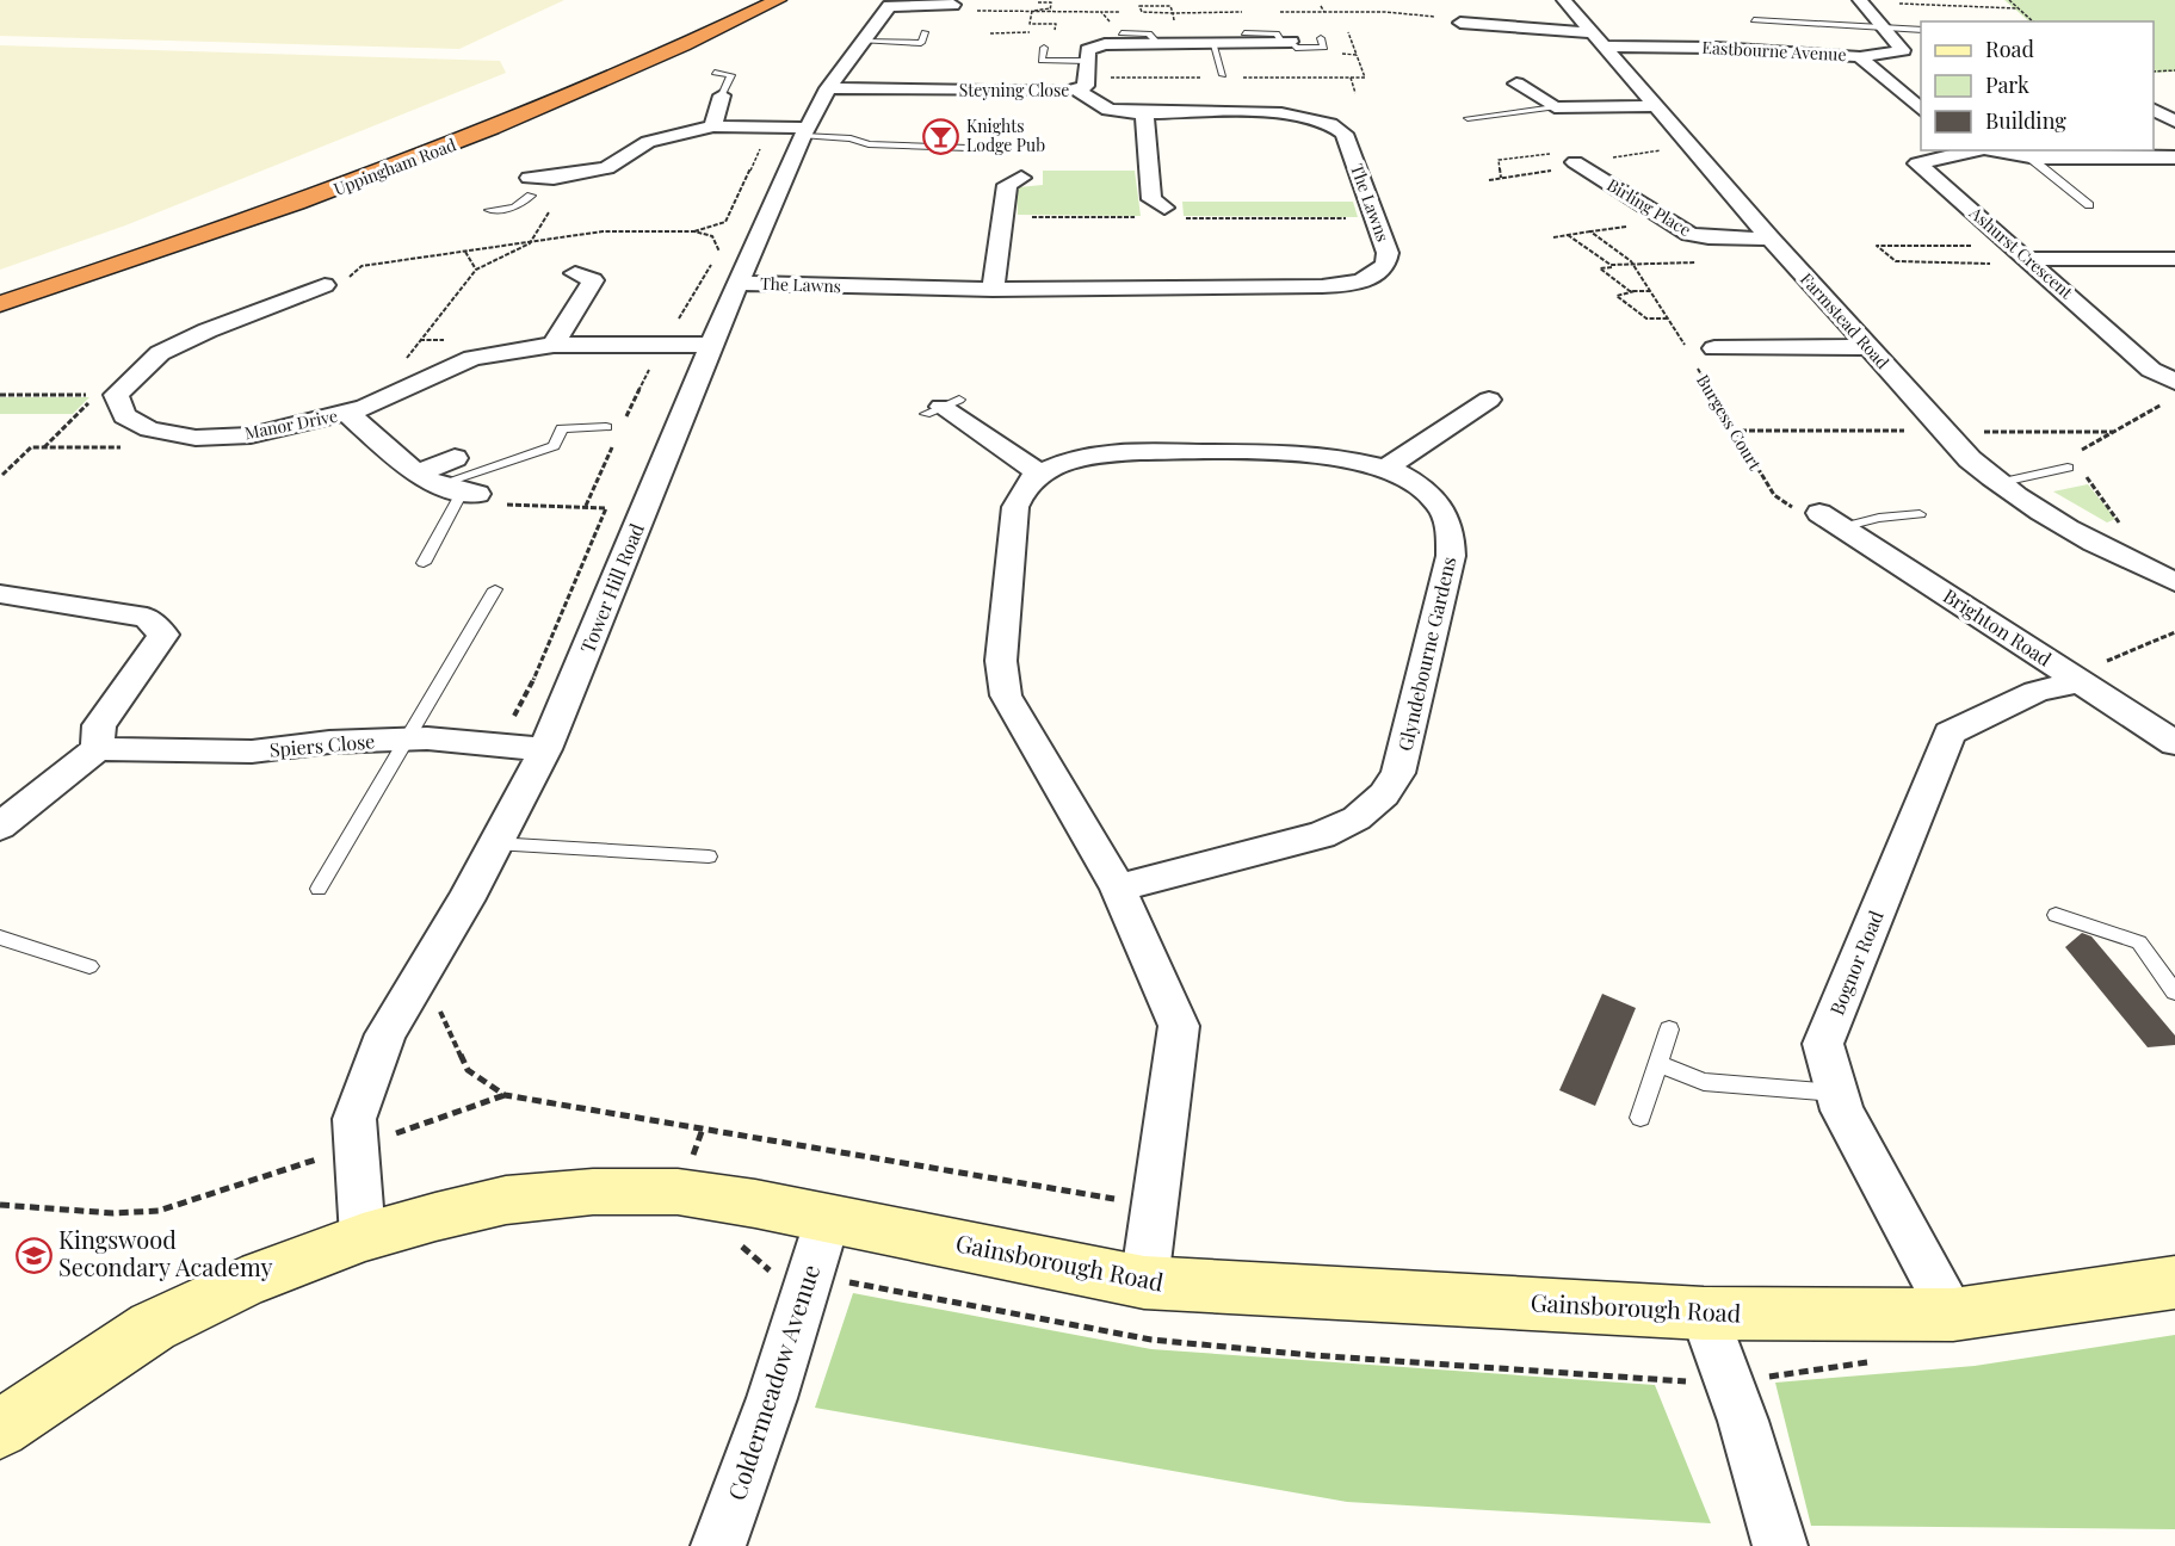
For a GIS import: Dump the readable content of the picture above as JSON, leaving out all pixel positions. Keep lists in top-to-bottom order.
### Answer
{
  "streets": {
    "highway": ["Uppingham Road"],
    "street": [
      "Eastbourne Avenue",
      "Steyning Close",
      "The Lawns",
      "Birling Place",
      "Ashurst Crescent",
      "Farmstead Road",
      "Burgess Court",
      "Manor Drive",
      "Tower Hill Road",
      "Brighton Road",
      "Glyndebourne Gardens",
      "Spiers Close",
      "Bognor Road",
      "Gainsborough Road",
      "Coldermeadow Avenue"
    ]
  },
  "crossings": [
    ["Eastbourne Avenue", "Farmstead Road"],
    ["Steyning Close", "Tower Hill Road"],
    ["The Lawns", "Tower Hill Road"],
    ["Birling Place", "Farmstead Road"],
    ["Farmstead Road", "Burgess Court"],
    ["Manor Drive", "Tower Hill Road"],
    ["Tower Hill Road", "Spiers Close"],
    ["Tower Hill Road", "Gainsborough Road"],
    ["Brighton Road", "Bognor Road"],
    ["Bognor Road", "Gainsborough Road"],
    ["Gainsborough Road", "Coldermeadow Avenue"]
  ],
  "places": {
    "bar": ["Knights Lodge Pub"],
    "school or university": ["Kingswood Secondary Academy"]
  },
  "legend": ["Road", "Park", "Building"]
}
